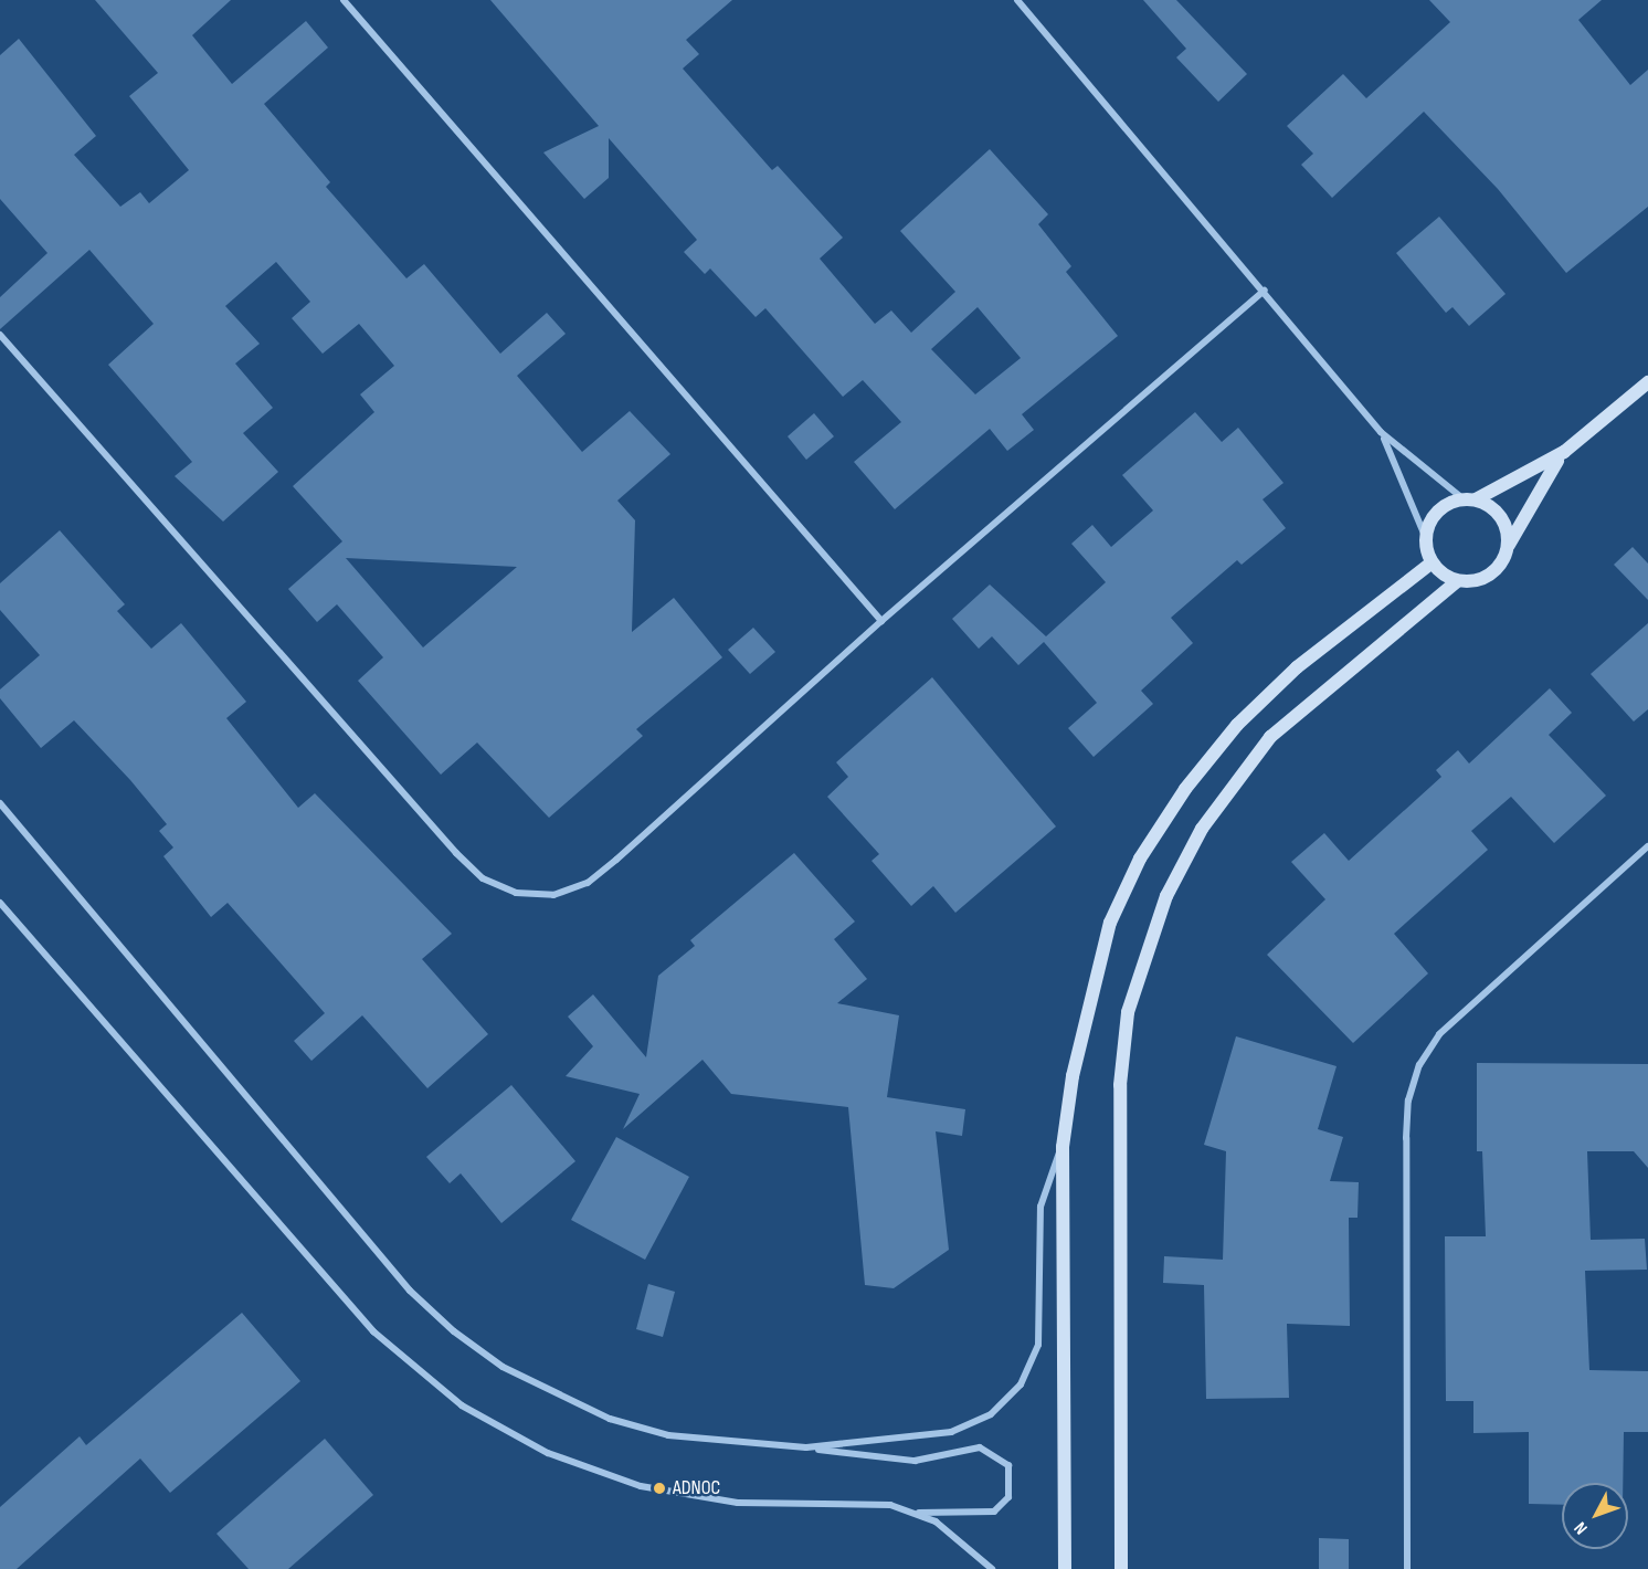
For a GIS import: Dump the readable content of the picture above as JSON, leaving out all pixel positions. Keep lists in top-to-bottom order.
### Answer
{
  "places": ["ADNOC"],
  "north": "bottom left"
}
